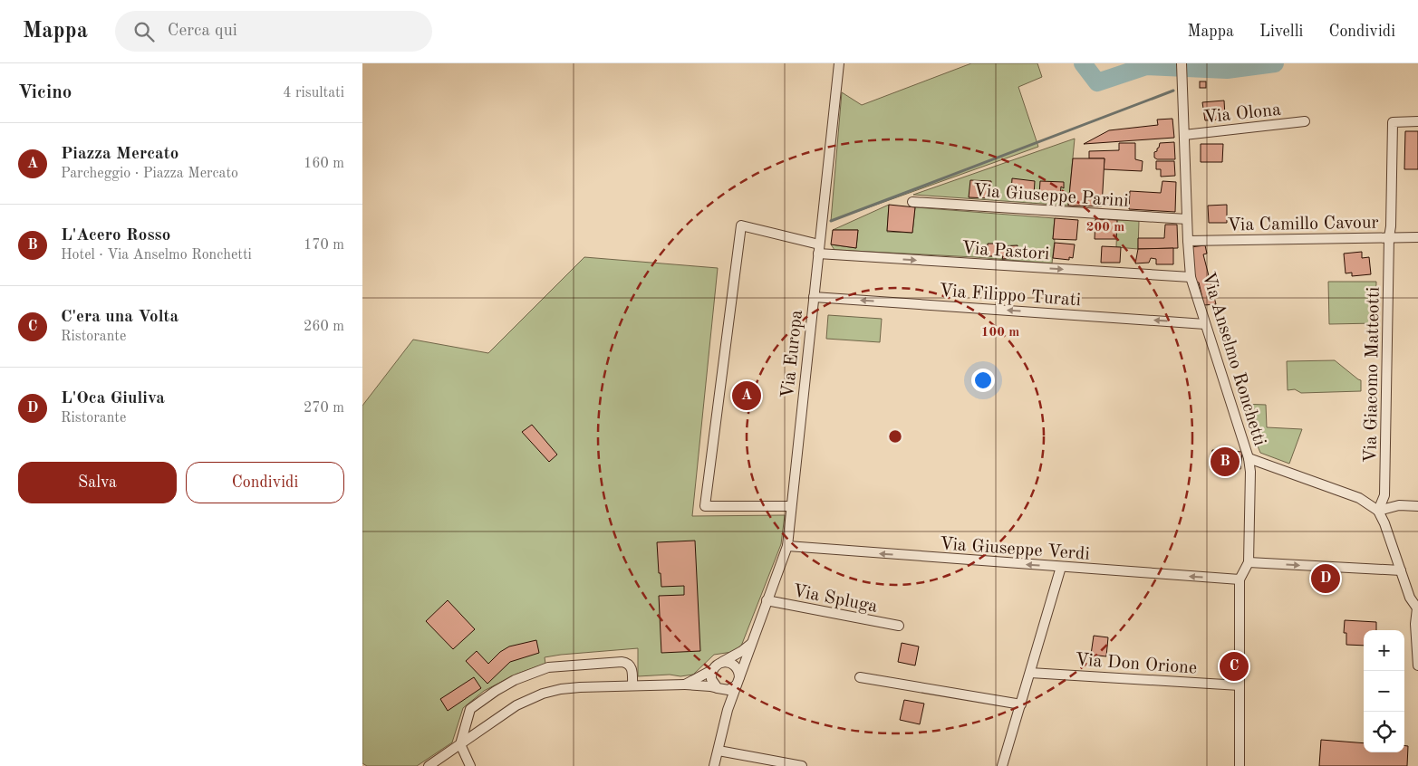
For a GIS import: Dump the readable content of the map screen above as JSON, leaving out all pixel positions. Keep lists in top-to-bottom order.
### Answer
{
  "streets": {
    "street": [
      "Via Olona",
      "Via Giuseppe Parini",
      "Via Camillo Cavour",
      "Via Pastori",
      "Via Filippo Turati",
      "Via Europa",
      "Via Anselmo Ronchetti",
      "Via Giacomo Matteotti",
      "Via Giuseppe Verdi",
      "Via Spluga",
      "Via Don Orione"
    ]
  },
  "crossings": [
    ["Via Olona", "Via Anselmo Ronchetti"],
    ["Via Giuseppe Parini", "Via Anselmo Ronchetti"],
    ["Via Camillo Cavour", "Via Anselmo Ronchetti"],
    ["Via Camillo Cavour", "Via Giacomo Matteotti"],
    ["Via Pastori", "Via Europa"],
    ["Via Pastori", "Via Anselmo Ronchetti"],
    ["Via Filippo Turati", "Via Europa"],
    ["Via Filippo Turati", "Via Anselmo Ronchetti"],
    ["Via Europa", "Via Giuseppe Verdi"],
    ["Via Europa", "Via Spluga"],
    ["Via Anselmo Ronchetti", "Via Giuseppe Verdi"]
  ],
  "one_way": ["Via Pastori", "Via Filippo Turati", "Via Giuseppe Verdi"],
  "page": {
    "header": "Mappa",
    "search": "Cerca qui",
    "nav": ["Mappa", "Livelli", "Condividi"],
    "heading": ["Vicino", "4 risultati"],
    "list": [
      {
        "mark": "A",
        "name": "Piazza Mercato",
        "note": "Parcheggio · Piazza Mercato",
        "value": "160 m"
      },
      {
        "mark": "B",
        "name": "L'Acero Rosso",
        "note": "Hotel · Via Anselmo Ronchetti",
        "value": "170 m"
      },
      {
        "mark": "C",
        "name": "C'era una Volta",
        "note": "Ristorante",
        "value": "260 m"
      },
      {
        "mark": "D",
        "name": "L'Oca Giuliva",
        "note": "Ristorante",
        "value": "270 m"
      }
    ],
    "pins": [
      "A",
      "B",
      "D",
      "C"
    ],
    "buttons": ["Salva", "Condividi"],
    "map_buttons": ["+", "−"]
  },
  "rings": ["200 m", "100 m"]
}
